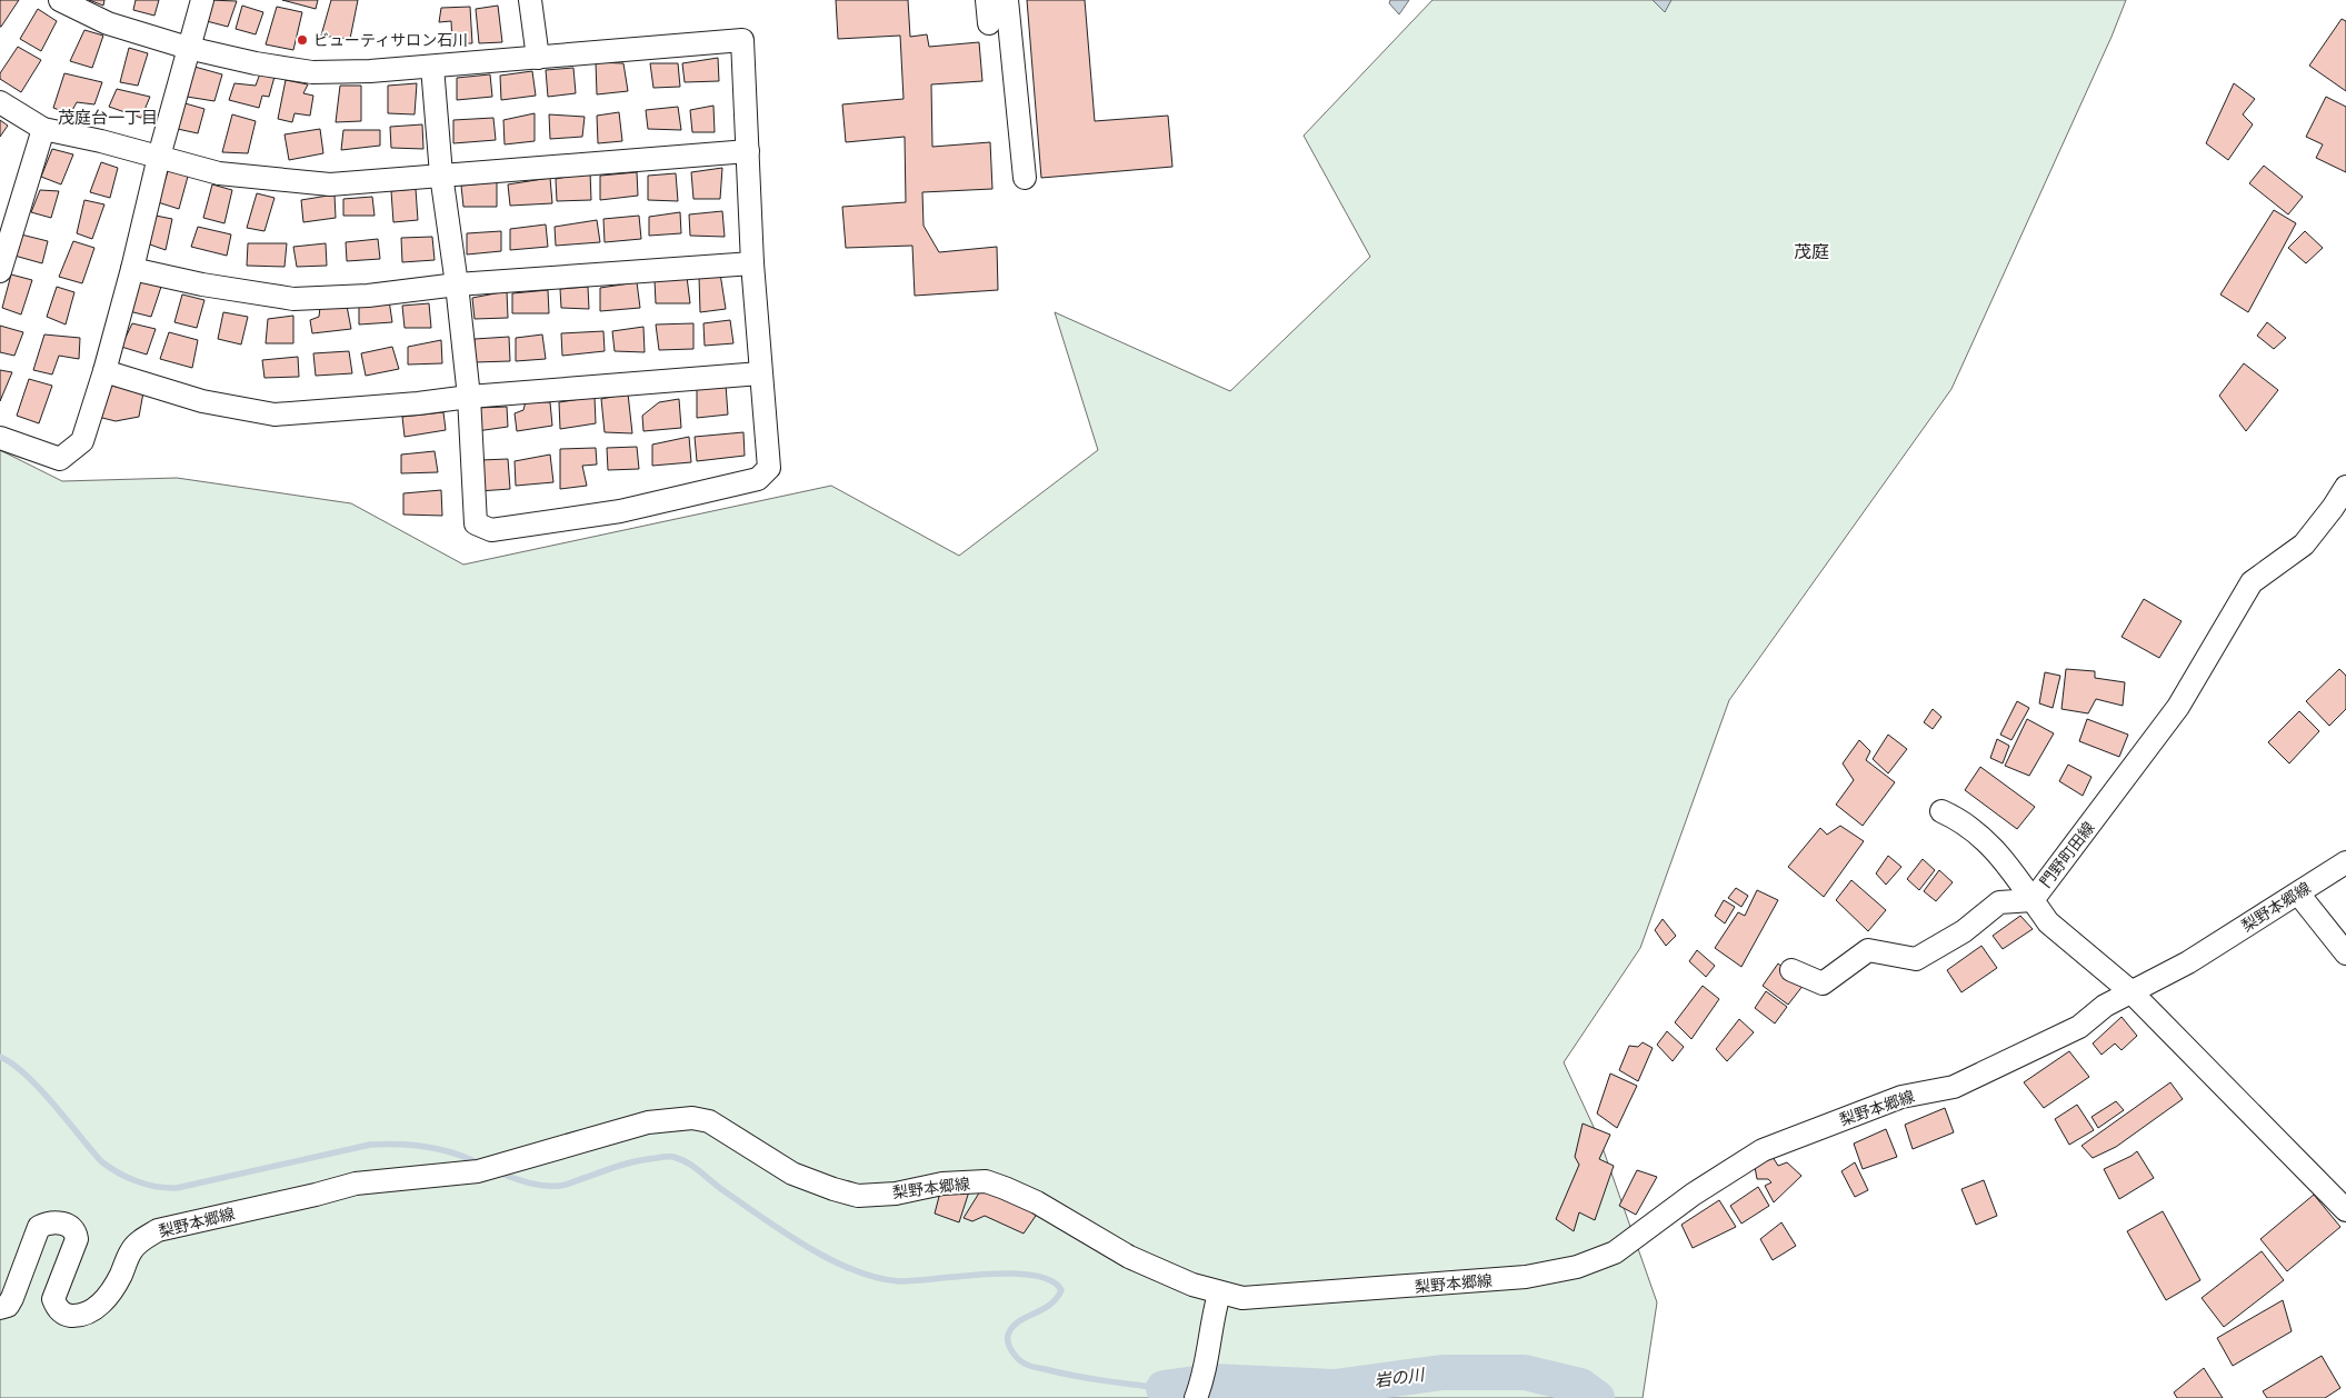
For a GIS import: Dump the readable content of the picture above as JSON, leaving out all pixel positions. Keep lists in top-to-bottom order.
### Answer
{
  "streets": {
    "street": ["門野町田線", "梨野本郷線"]
  },
  "crossings": [
    ["門野町田線", "梨野本郷線"]
  ],
  "districts": ["茂庭台一丁目", "茂庭"],
  "water": ["岩の川"],
  "places": ["ビューティサロン石川"]
}
